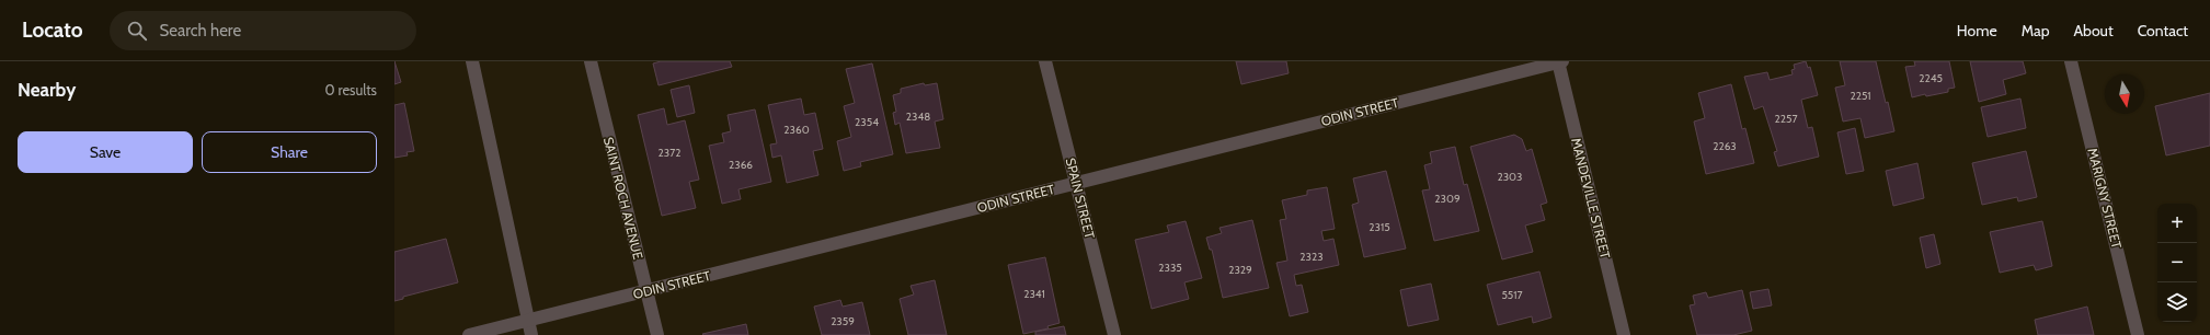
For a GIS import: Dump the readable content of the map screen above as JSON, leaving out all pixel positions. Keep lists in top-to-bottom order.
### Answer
{
  "streets": {
    "street": [
      "ODIN STREET",
      "SAINT ROCH AVENUE",
      "SPAIN STREET",
      "MANDEVILLE STREET",
      "MARIGNY STREET"
    ]
  },
  "crossings": [
    ["ODIN STREET", "SAINT ROCH AVENUE"],
    ["ODIN STREET", "SPAIN STREET"],
    ["ODIN STREET", "MANDEVILLE STREET"]
  ],
  "house_numbers": [
    "2245",
    "2251",
    "2348",
    "2257",
    "2354",
    "2360",
    "2263",
    "2372",
    "2366",
    "2303",
    "2309",
    "2315",
    "2323",
    "2335",
    "2329",
    "2341",
    "5517",
    "2359"
  ],
  "north": "bottom",
  "page": {
    "header": "Locato",
    "search": "Search here",
    "nav": [
      "Home",
      "Map",
      "About",
      "Contact"
    ],
    "heading": ["Nearby", "0 results"],
    "buttons": ["Save", "Share"],
    "map_buttons": ["+", "−"]
  }
}
